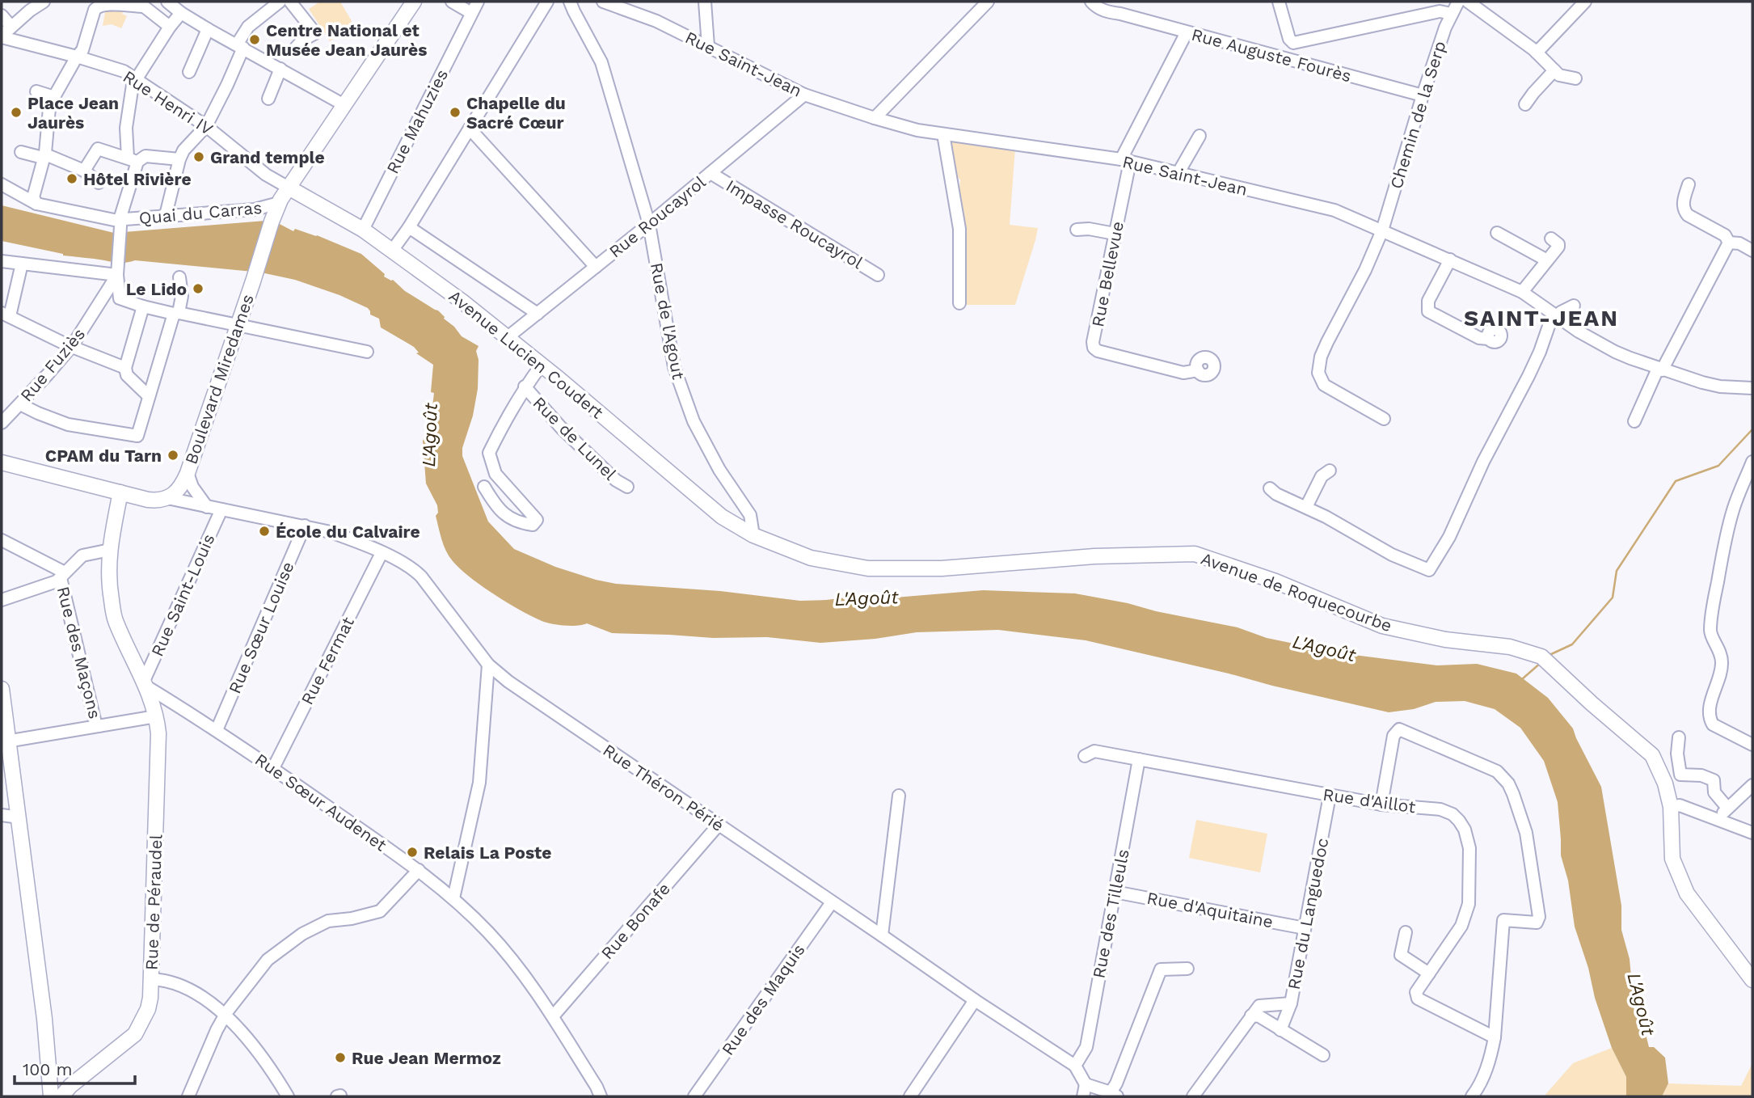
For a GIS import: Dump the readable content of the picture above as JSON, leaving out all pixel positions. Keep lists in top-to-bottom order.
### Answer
{
  "streets": {
    "main road": [
      "Avenue Lucien Coudert",
      "Boulevard Miredames",
      "Avenue de Roquecourbe",
      "Rue de Péraudel"
    ],
    "street": [
      "Rue Auguste Fourès",
      "Rue Saint-Jean",
      "Rue Henri IV",
      "Chemin de la Serp",
      "Rue Mahuzies",
      "Quai du Carras",
      "Rue Roucayrol",
      "Impasse Roucayrol",
      "Rue Bellevue",
      "Rue de l'Agout",
      "Rue Fuziès",
      "Rue de Lunel",
      "Rue Saint-Louis",
      "Rue Sœur Louise",
      "Rue des Maçons",
      "Rue Fermat",
      "Rue Théron Périé",
      "Rue d'Aillot",
      "Rue Sœur Audenet",
      "Rue d'Aquitaine",
      "Rue des Tilleuls",
      "Rue du Languedoc",
      "Rue Bonafe",
      "Rue des Maquis"
    ]
  },
  "crossings": [
    ["Rue Auguste Fourès", "Chemin de la Serp"],
    ["Rue Auguste Fourès", "Rue Bellevue"],
    ["Rue Saint-Jean", "Chemin de la Serp"],
    ["Rue Saint-Jean", "Rue Roucayrol"],
    ["Rue Saint-Jean", "Rue Bellevue"],
    ["Rue Henri IV", "Avenue Lucien Coudert"],
    ["Rue Henri IV", "Boulevard Miredames"],
    ["Rue Mahuzies", "Avenue Lucien Coudert"],
    ["Quai du Carras", "Boulevard Miredames"],
    ["Rue Roucayrol", "Impasse Roucayrol"],
    ["Rue Roucayrol", "Rue de l'Agout"],
    ["Rue Roucayrol", "Avenue Lucien Coudert"],
    ["Rue de l'Agout", "Avenue Lucien Coudert"],
    ["Rue de l'Agout", "Avenue de Roquecourbe"],
    ["Avenue Lucien Coudert", "Boulevard Miredames"],
    ["Avenue Lucien Coudert", "Avenue de Roquecourbe"],
    ["Rue Saint-Louis", "Rue Théron Périé"],
    ["Rue Saint-Louis", "Rue Sœur Audenet"],
    ["Rue Saint-Louis", "Rue de Péraudel"],
    ["Rue Sœur Louise", "Rue Théron Périé"],
    ["Rue Sœur Louise", "Rue Sœur Audenet"],
    ["Rue Fermat", "Rue Théron Périé"],
    ["Rue Fermat", "Rue Sœur Audenet"],
    ["Rue Théron Périé", "Rue des Tilleuls"],
    ["Rue Théron Périé", "Rue Bonafe"],
    ["Rue Théron Périé", "Rue des Maquis"],
    ["Rue d'Aillot", "Rue des Tilleuls"],
    ["Rue d'Aillot", "Rue du Languedoc"],
    ["Rue Sœur Audenet", "Rue de Péraudel"],
    ["Rue Sœur Audenet", "Rue Bonafe"],
    ["Rue d'Aquitaine", "Rue des Tilleuls"],
    ["Rue d'Aquitaine", "Rue du Languedoc"]
  ],
  "districts": ["SAINT-JEAN"],
  "water": ["L'Agoût"],
  "places": [
    "Centre National et Musée Jean Jaurès",
    "Place Jean Jaurès",
    "Chapelle du Sacré Cœur",
    "Grand temple",
    "Hôtel Rivière",
    "Le Lido",
    "CPAM du Tarn",
    "École du Calvaire",
    "Relais La Poste",
    "Rue Jean Mermoz"
  ],
  "scale_bar": "100 m"
}
